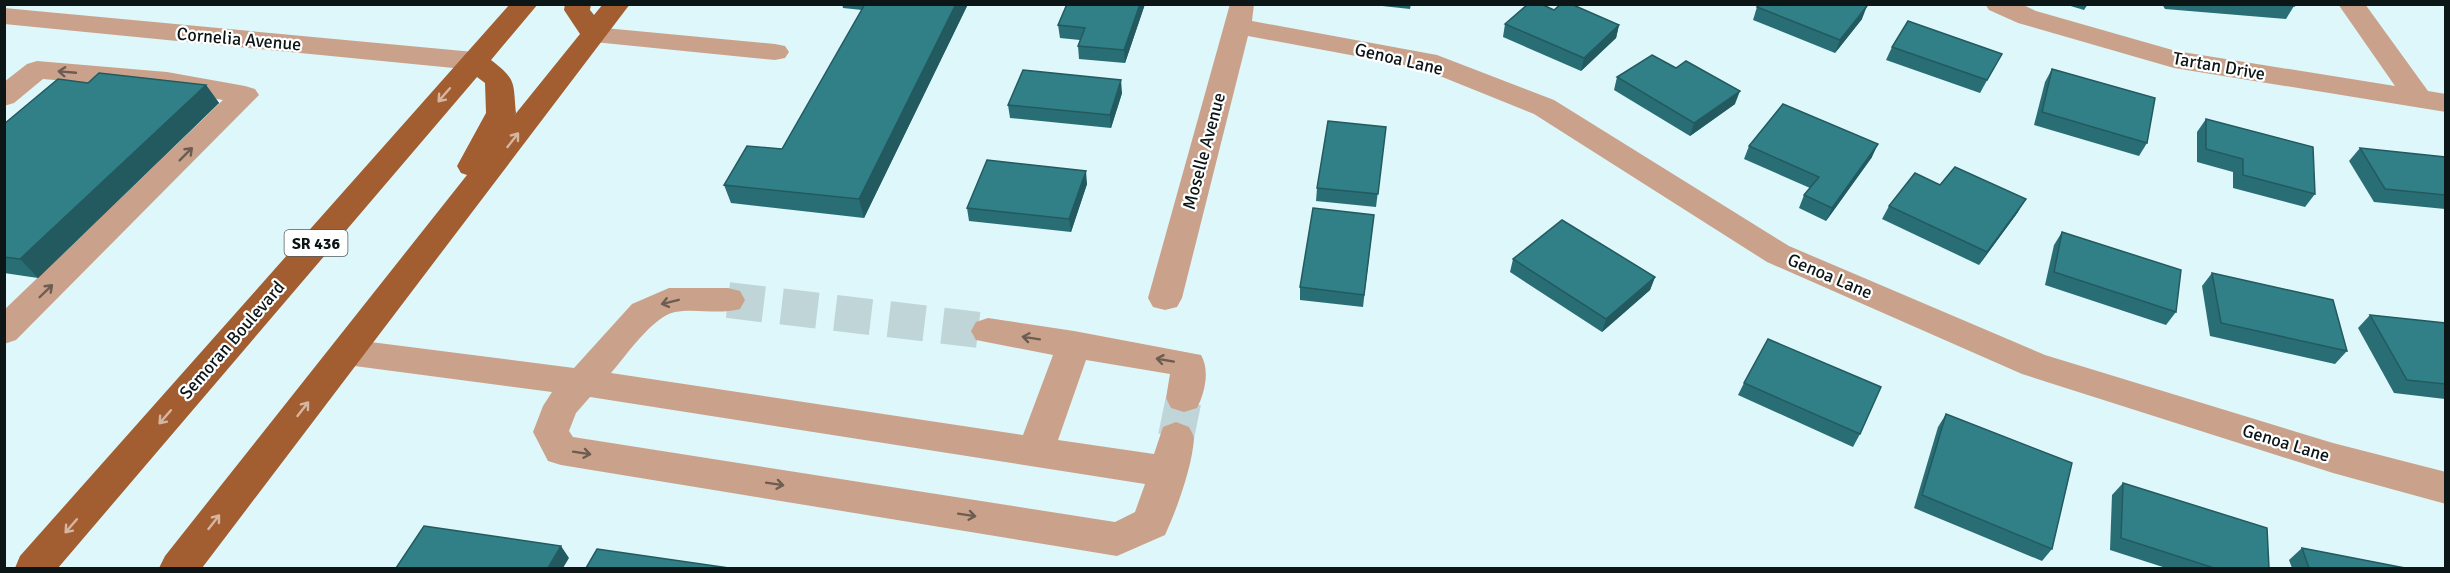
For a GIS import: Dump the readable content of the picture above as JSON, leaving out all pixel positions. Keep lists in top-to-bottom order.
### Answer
{
  "streets": {
    "main road": ["SR 436", "Semoran Boulevard"],
    "street": [
      "Cornelia Avenue",
      "Genoa Lane",
      "Tartan Drive",
      "Moselle Avenue"
    ]
  },
  "crossings": [
    ["Cornelia Avenue", "Semoran Boulevard"],
    ["Genoa Lane", "Moselle Avenue"]
  ]
}
